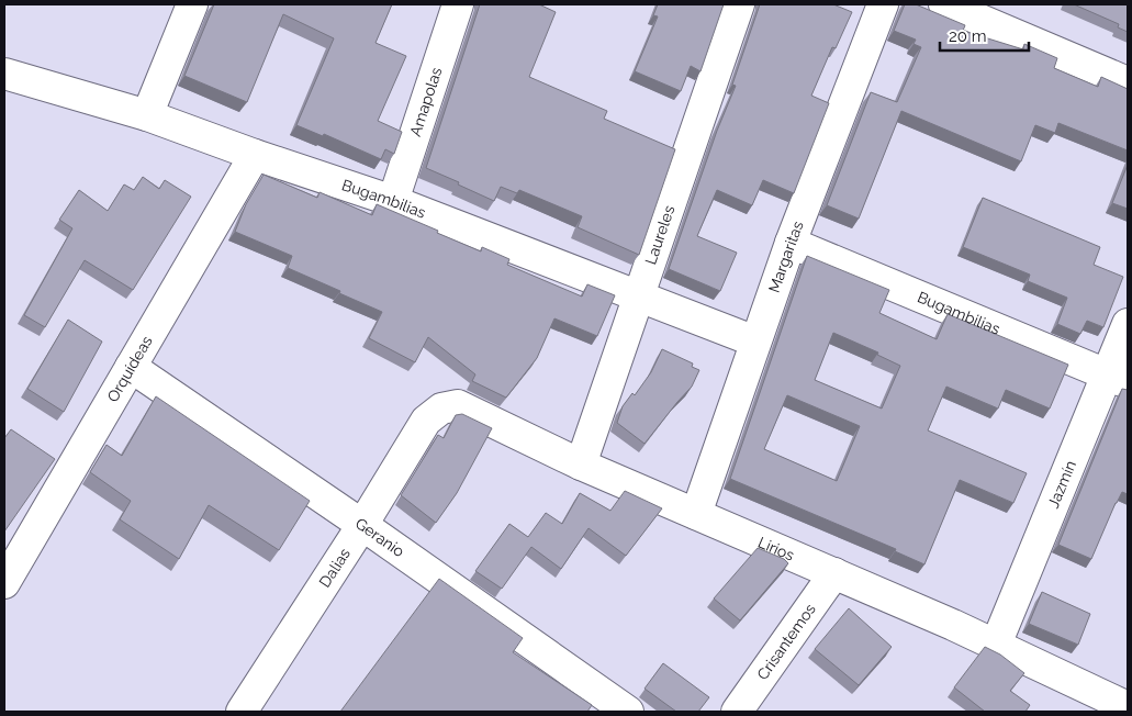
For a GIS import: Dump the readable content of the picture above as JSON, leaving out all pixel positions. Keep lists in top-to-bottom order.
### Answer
{
  "streets": {
    "street": [
      "Amapolas",
      "Bugambilias",
      "Laureles",
      "Margaritas",
      "Orquídeas",
      "Jazmín",
      "Geranio",
      "Lirios",
      "Dalias",
      "Crisantemos"
    ]
  },
  "crossings": [
    ["Amapolas", "Bugambilias"],
    ["Bugambilias", "Laureles"],
    ["Bugambilias", "Margaritas"],
    ["Bugambilias", "Orquídeas"],
    ["Bugambilias", "Jazmín"],
    ["Laureles", "Lirios"],
    ["Margaritas", "Lirios"],
    ["Orquídeas", "Geranio"],
    ["Jazmín", "Lirios"],
    ["Geranio", "Dalias"],
    ["Lirios", "Dalias"],
    ["Lirios", "Crisantemos"]
  ],
  "scale_bar": "20 m"
}
